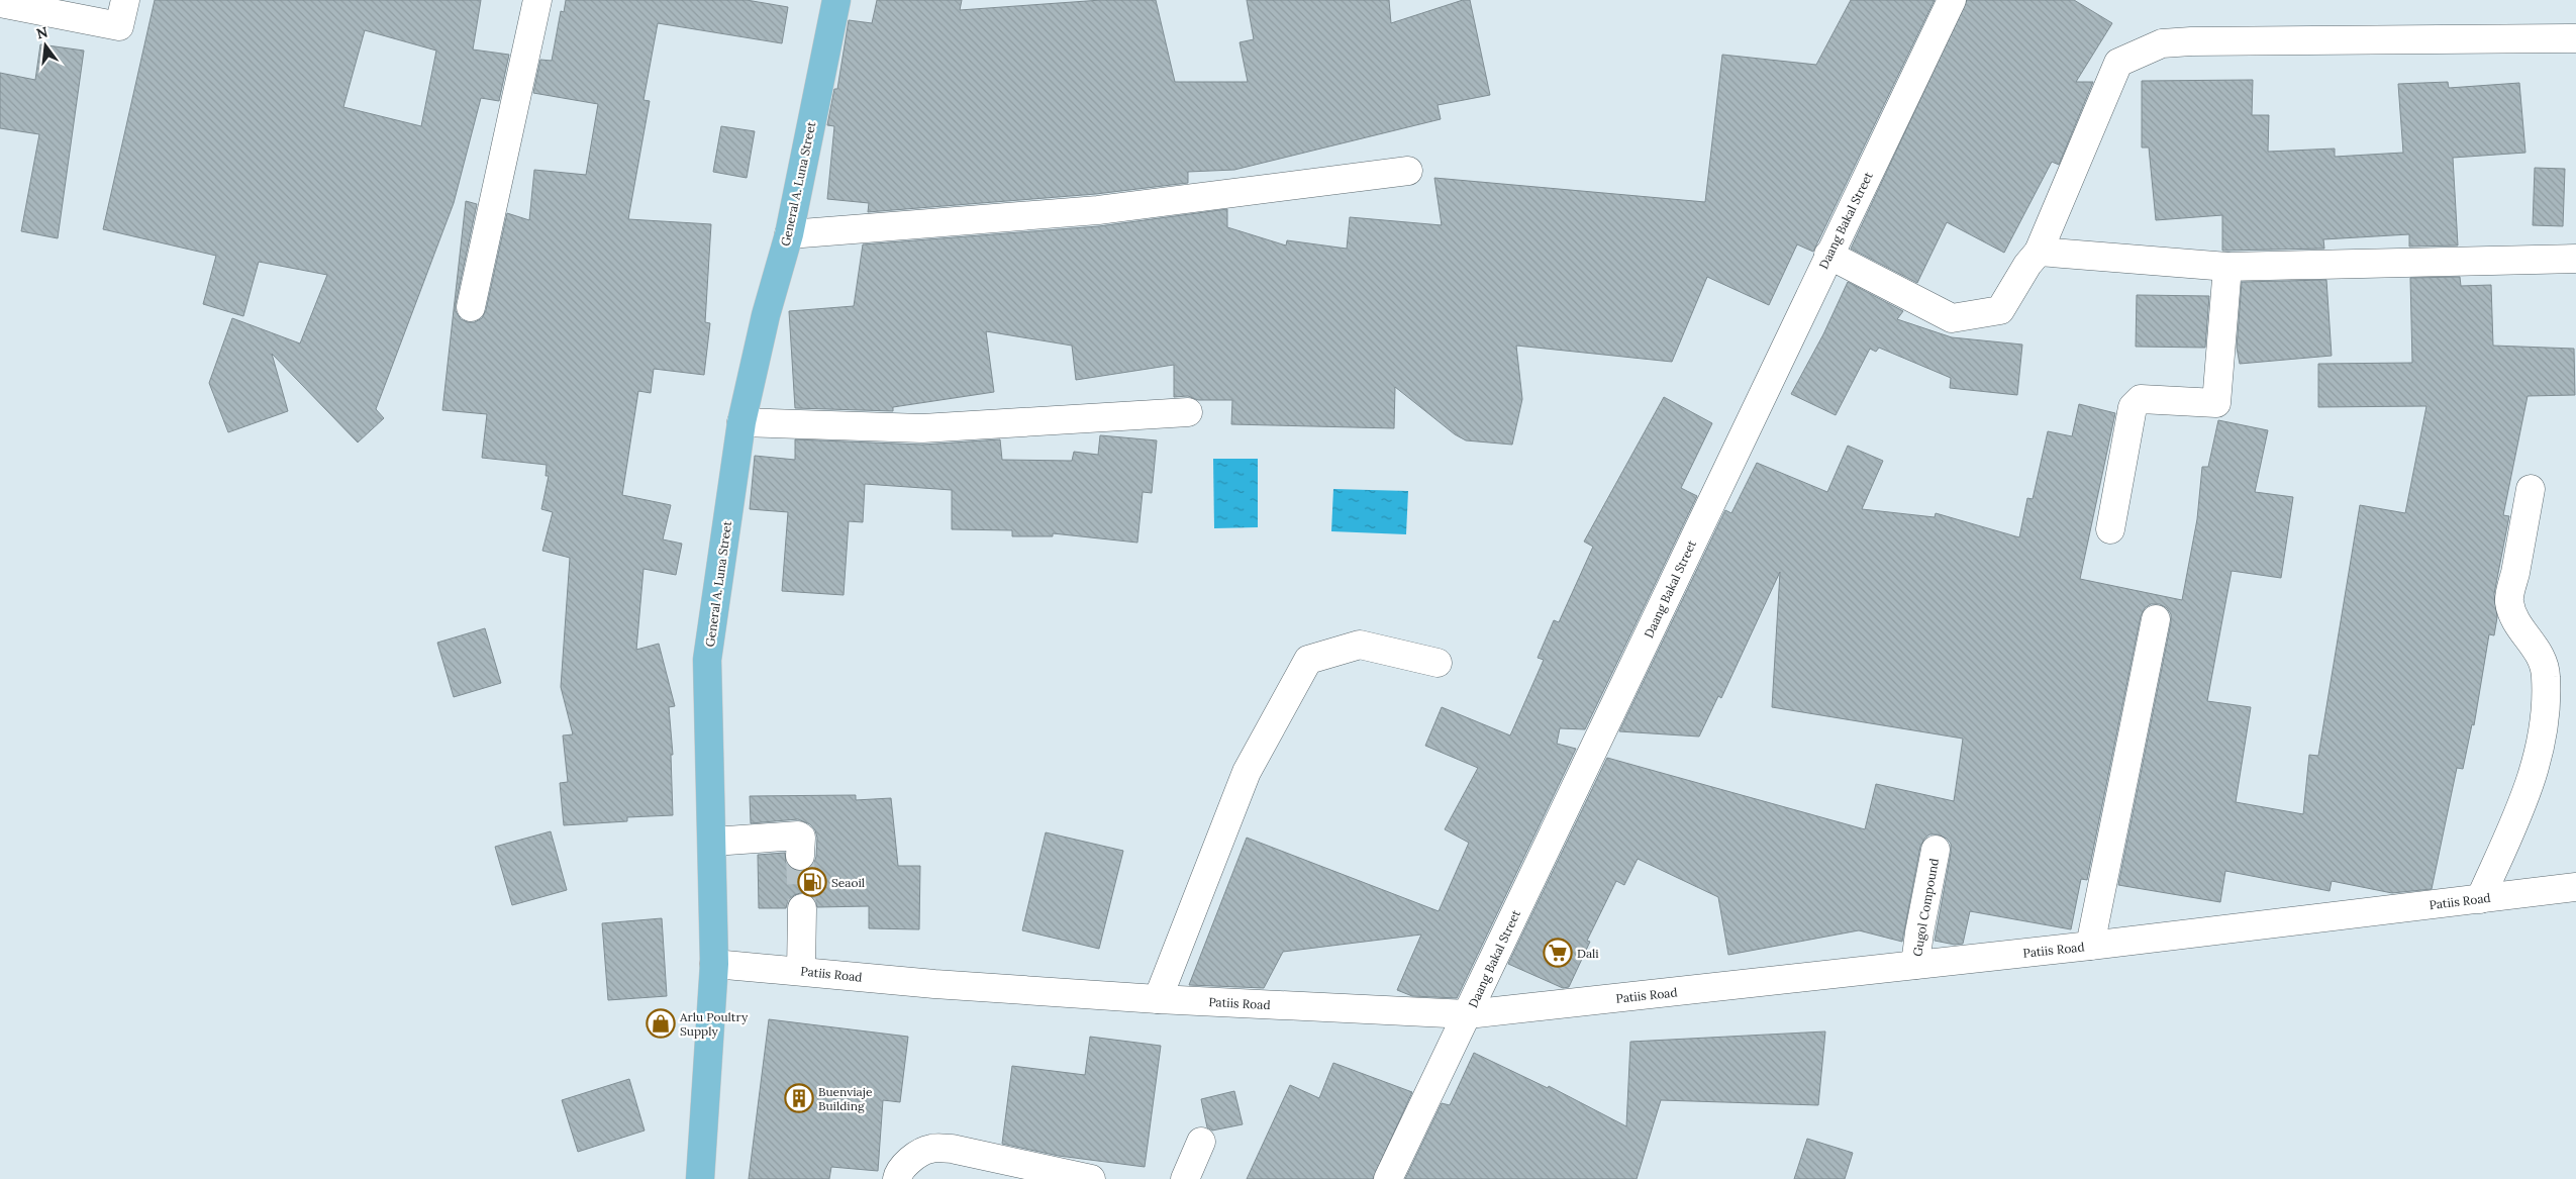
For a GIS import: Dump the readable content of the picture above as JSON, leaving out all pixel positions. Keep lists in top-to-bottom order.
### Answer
{
  "streets": {
    "main road": ["General A. Luna Street"],
    "street": ["Daang Bakal Street", "Patiis Road", "Gugol Compound"]
  },
  "crossings": [
    ["General A. Luna Street", "Patiis Road"],
    ["Daang Bakal Street", "Patiis Road"],
    ["Patiis Road", "Gugol Compound"]
  ],
  "places": {
    "fuel station": ["Seaoil"],
    "supermarket": ["Dali"],
    "shop": ["Arlu Poultry Supply"],
    "building": ["Buenviaje Building"]
  },
  "north": "top"
}
